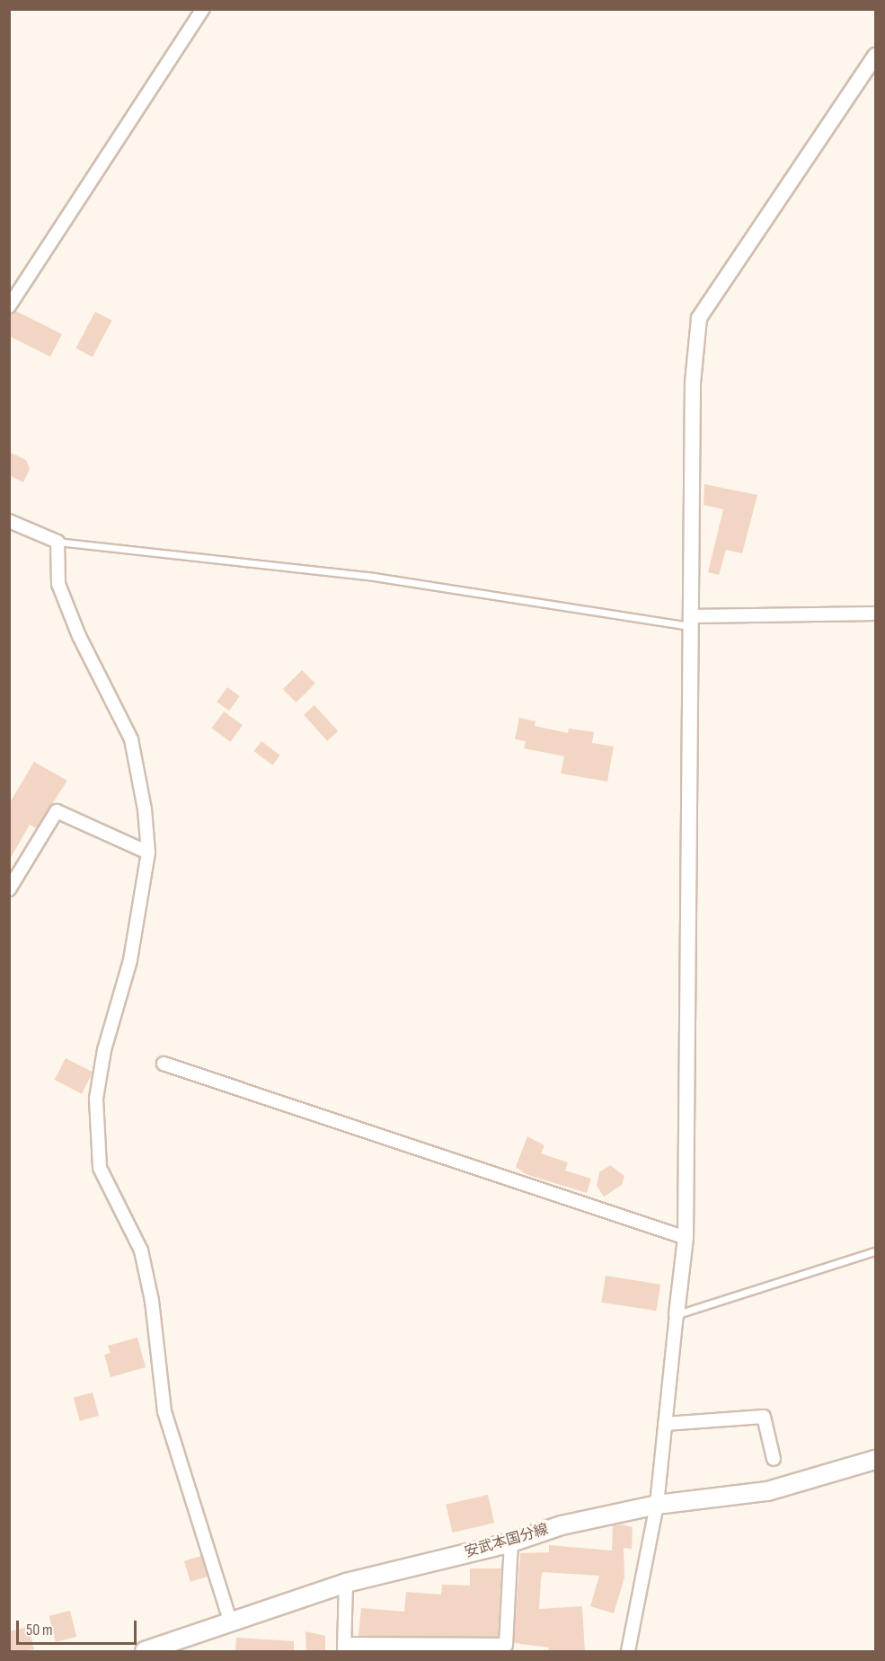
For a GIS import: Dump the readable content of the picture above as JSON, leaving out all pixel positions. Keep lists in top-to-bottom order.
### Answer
{
  "streets": {
    "main road": ["安武本国分線"]
  },
  "scale_bar": "50 m"
}
